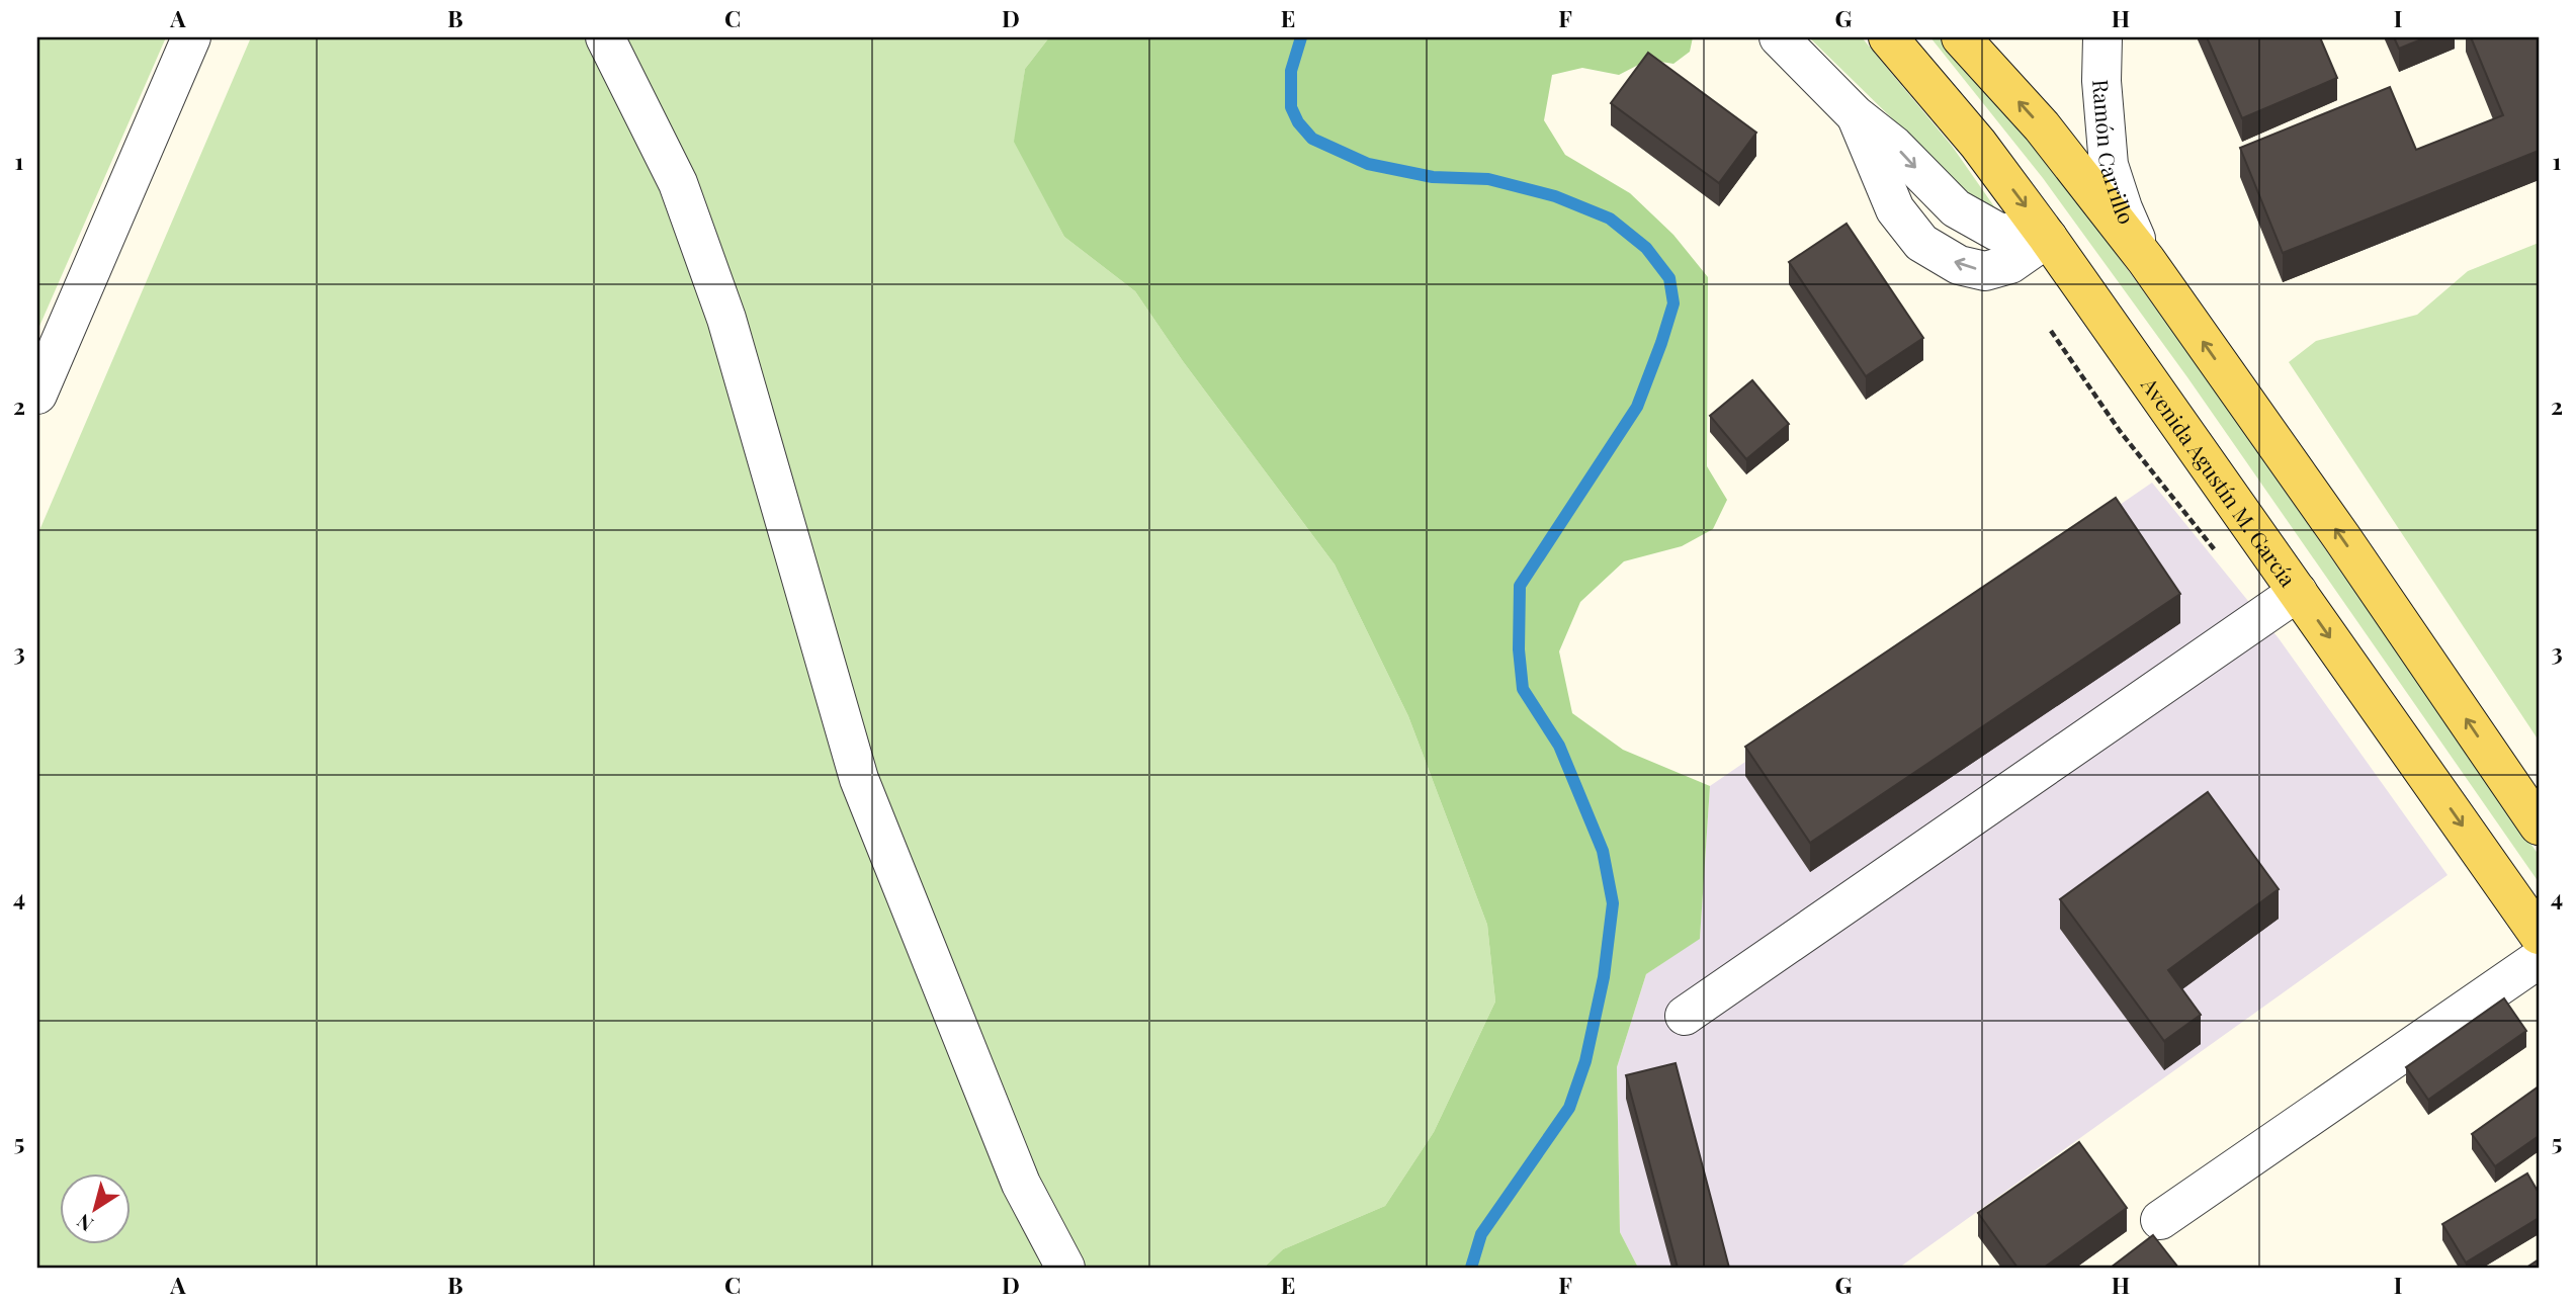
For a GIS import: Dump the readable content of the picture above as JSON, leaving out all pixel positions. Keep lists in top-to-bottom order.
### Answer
{
  "streets": {
    "main road": ["Avenida Agustín M. García"],
    "street": ["Ramón Carrillo"]
  },
  "north": "bottom left",
  "grid": {
    "columns": [
      "A",
      "B",
      "C",
      "D",
      "E",
      "F",
      "G",
      "H",
      "I"
    ],
    "rows": [
      "1",
      "2",
      "3",
      "4",
      "5"
    ]
  }
}
